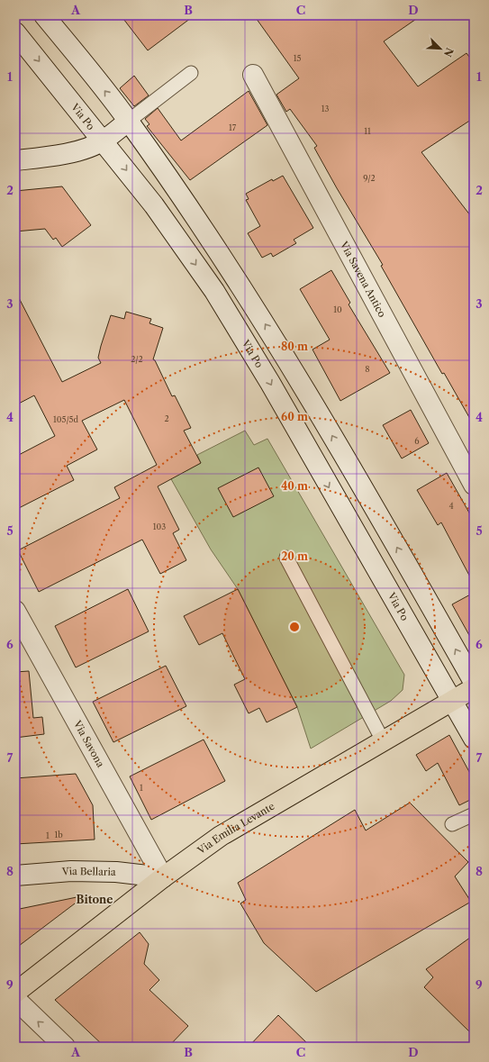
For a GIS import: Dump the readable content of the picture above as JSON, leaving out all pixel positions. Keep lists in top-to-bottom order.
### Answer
{
  "streets": {
    "main road": [
      "Via Po",
      "Via Savena Antico",
      "Via Savona",
      "Via Emilia Levante",
      "Via Bellaria"
    ]
  },
  "crossings": [
    ["Via Po", "Via Emilia Levante"],
    ["Via Savona", "Via Emilia Levante"],
    ["Via Savona", "Via Bellaria"],
    ["Via Emilia Levante", "Via Bellaria"]
  ],
  "districts": ["Bitone"],
  "house_numbers": [
    "15",
    "13",
    "17",
    "11",
    "9/2",
    "10",
    "2/2",
    "8",
    "2",
    "105/5d",
    "6",
    "4",
    "103",
    "1",
    "1b",
    "1"
  ],
  "north": "bottom right",
  "grid": {
    "columns": [
      "A",
      "B",
      "C",
      "D"
    ],
    "rows": [
      "1",
      "2",
      "3",
      "4",
      "5",
      "6",
      "7",
      "8",
      "9"
    ]
  },
  "rings": [
    "80 m",
    "60 m",
    "40 m",
    "20 m"
  ]
}
